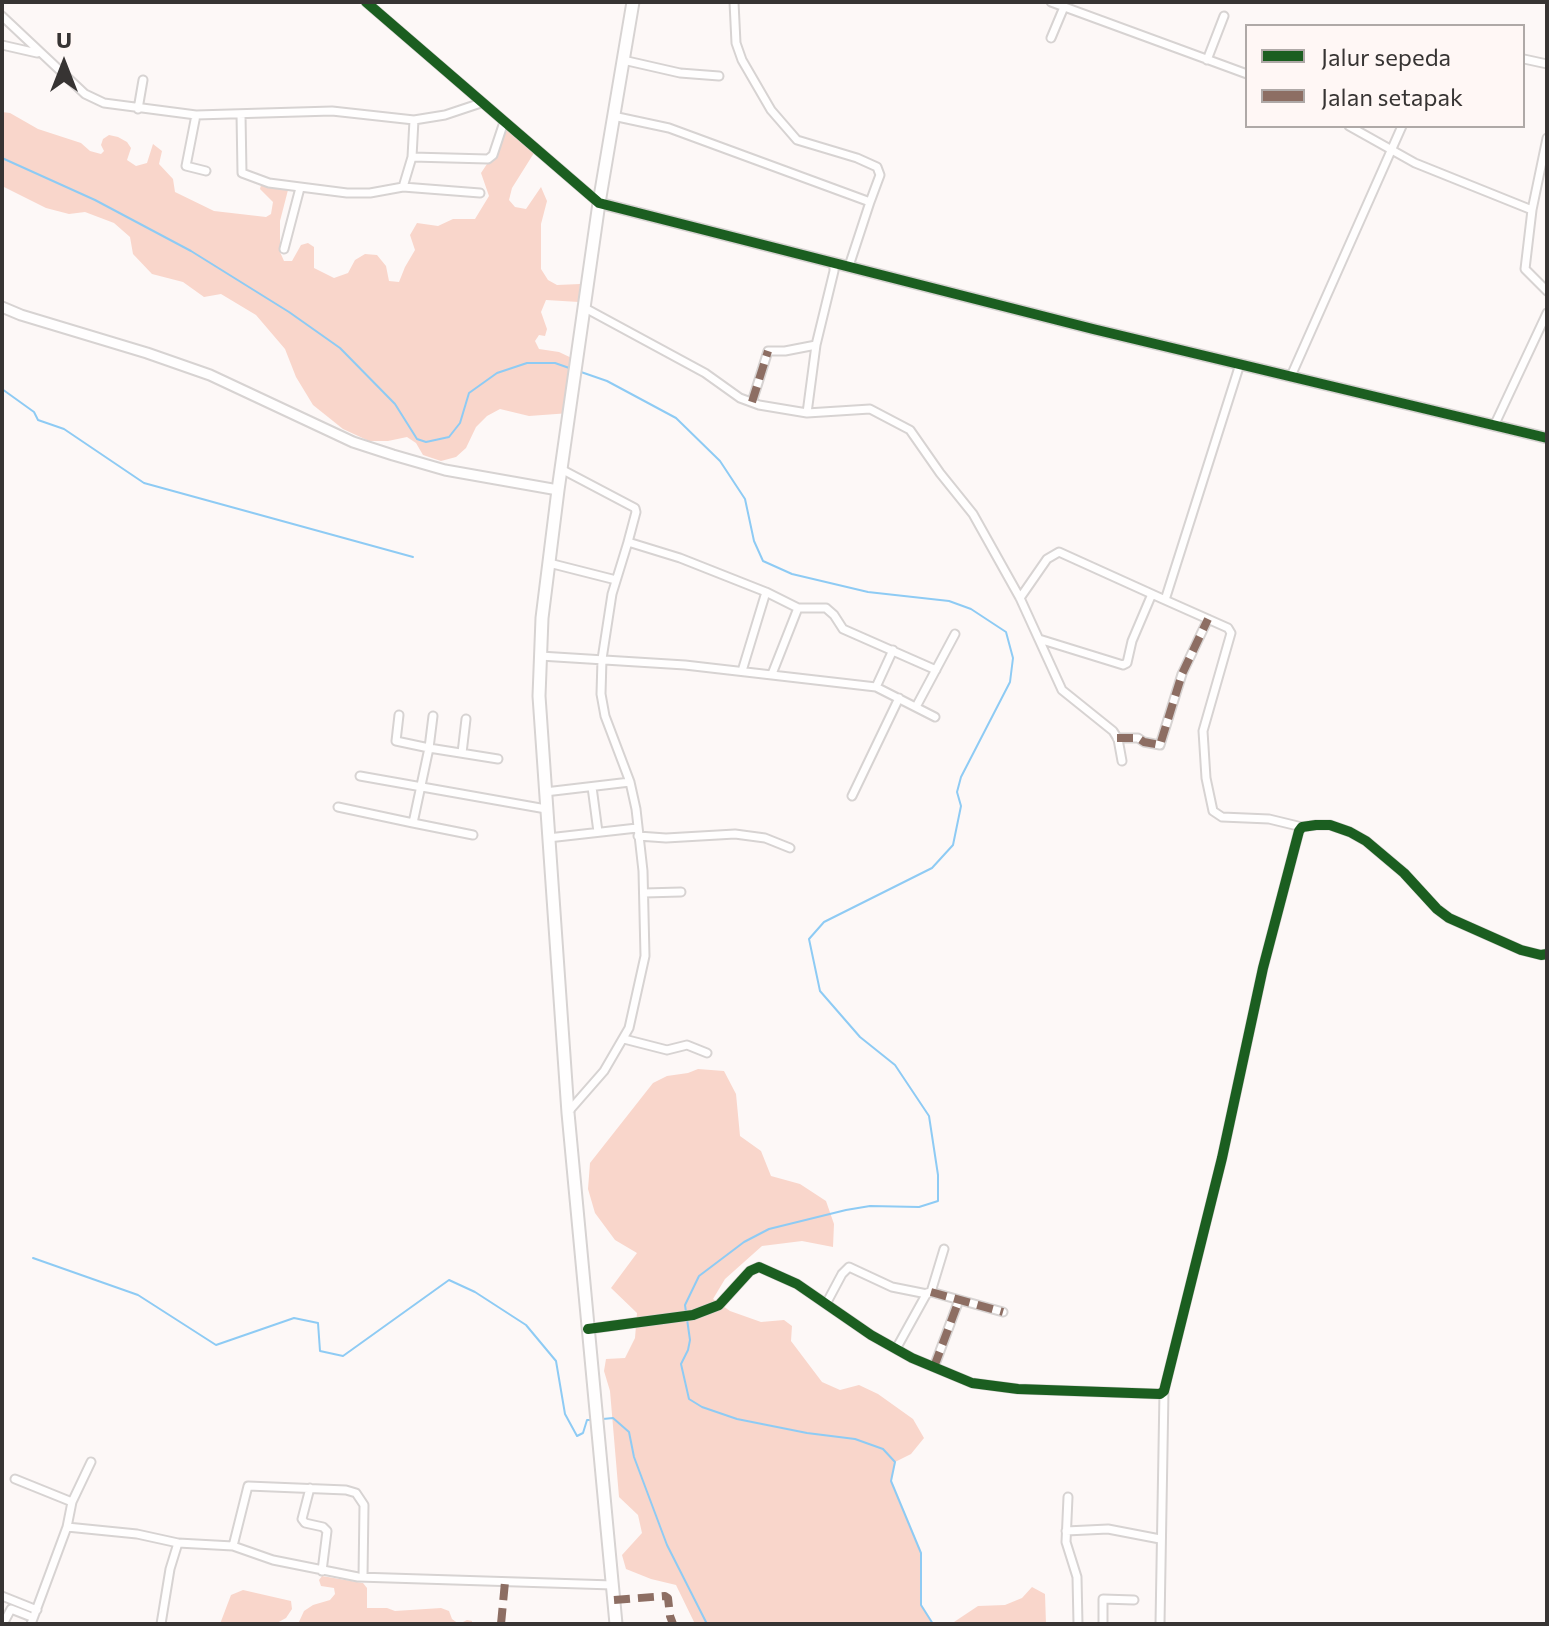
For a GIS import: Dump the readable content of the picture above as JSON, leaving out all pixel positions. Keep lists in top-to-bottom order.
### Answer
{
  "legend": ["Jalur sepeda", "Jalan setapak"],
  "north": "top"
}
